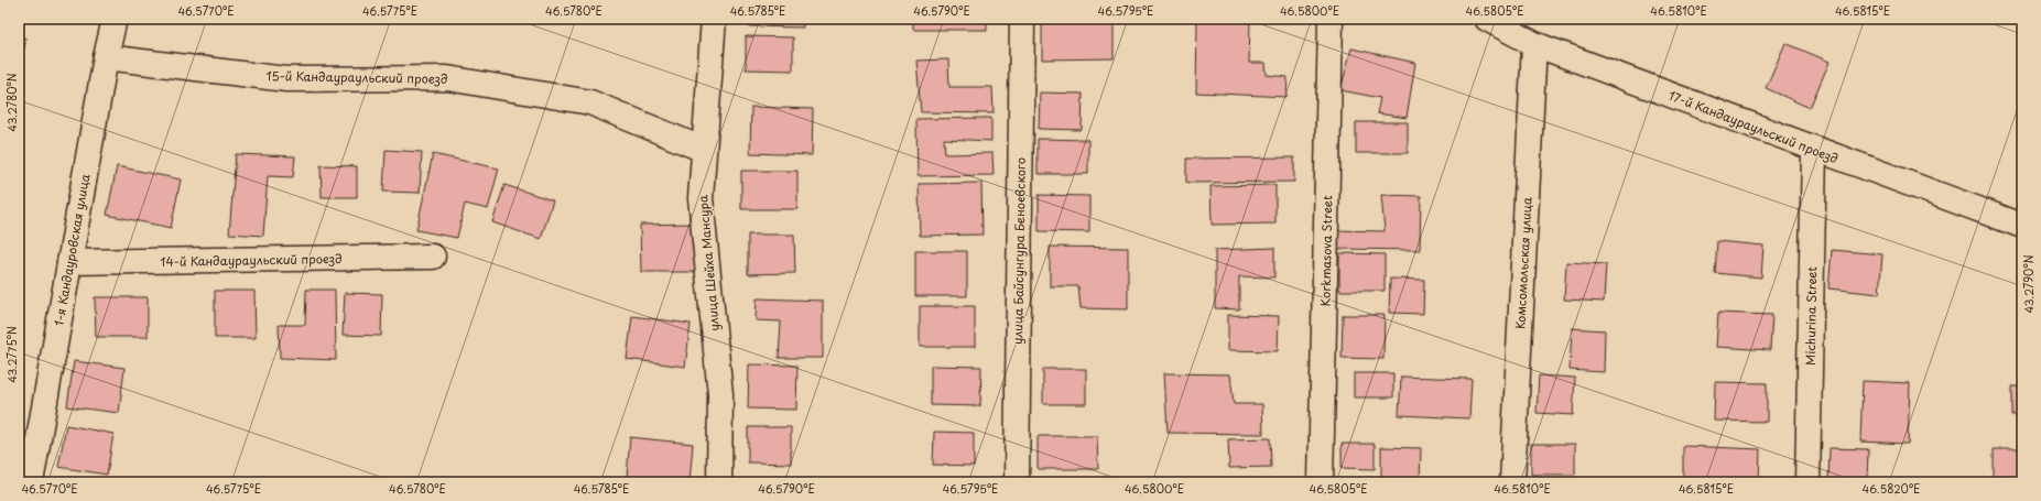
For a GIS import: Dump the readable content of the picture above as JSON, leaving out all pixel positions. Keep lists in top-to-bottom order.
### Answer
{
  "streets": {
    "street": [
      "15-й Кандаураульский проезд",
      "17-й Кандаураульский проезд",
      "1-я Кандауровская улица",
      "улица Байсунгура Беноевского",
      "Korkmasova Street",
      "14-й Кандаураульский проезд",
      "улица Шейха Мансура",
      "Комсомольская улица",
      "Michurina Street"
    ]
  },
  "crossings": [
    ["15-й Кандаураульский проезд", "1-я Кандауровская улица"],
    ["15-й Кандаураульский проезд", "улица Шейха Мансура"],
    ["17-й Кандаураульский проезд", "Комсомольская улица"],
    ["17-й Кандаураульский проезд", "Michurina Street"],
    ["1-я Кандауровская улица", "14-й Кандаураульский проезд"]
  ],
  "coordinates": [
    "46.5770°E",
    "46.5775°E",
    "46.5780°E",
    "46.5785°E",
    "46.5790°E",
    "46.5795°E",
    "46.5800°E",
    "46.5805°E",
    "46.5810°E",
    "46.5815°E",
    "43.2780°N",
    "43.2790°N",
    "43.2775°N",
    "46.5820°E"
  ]
}
